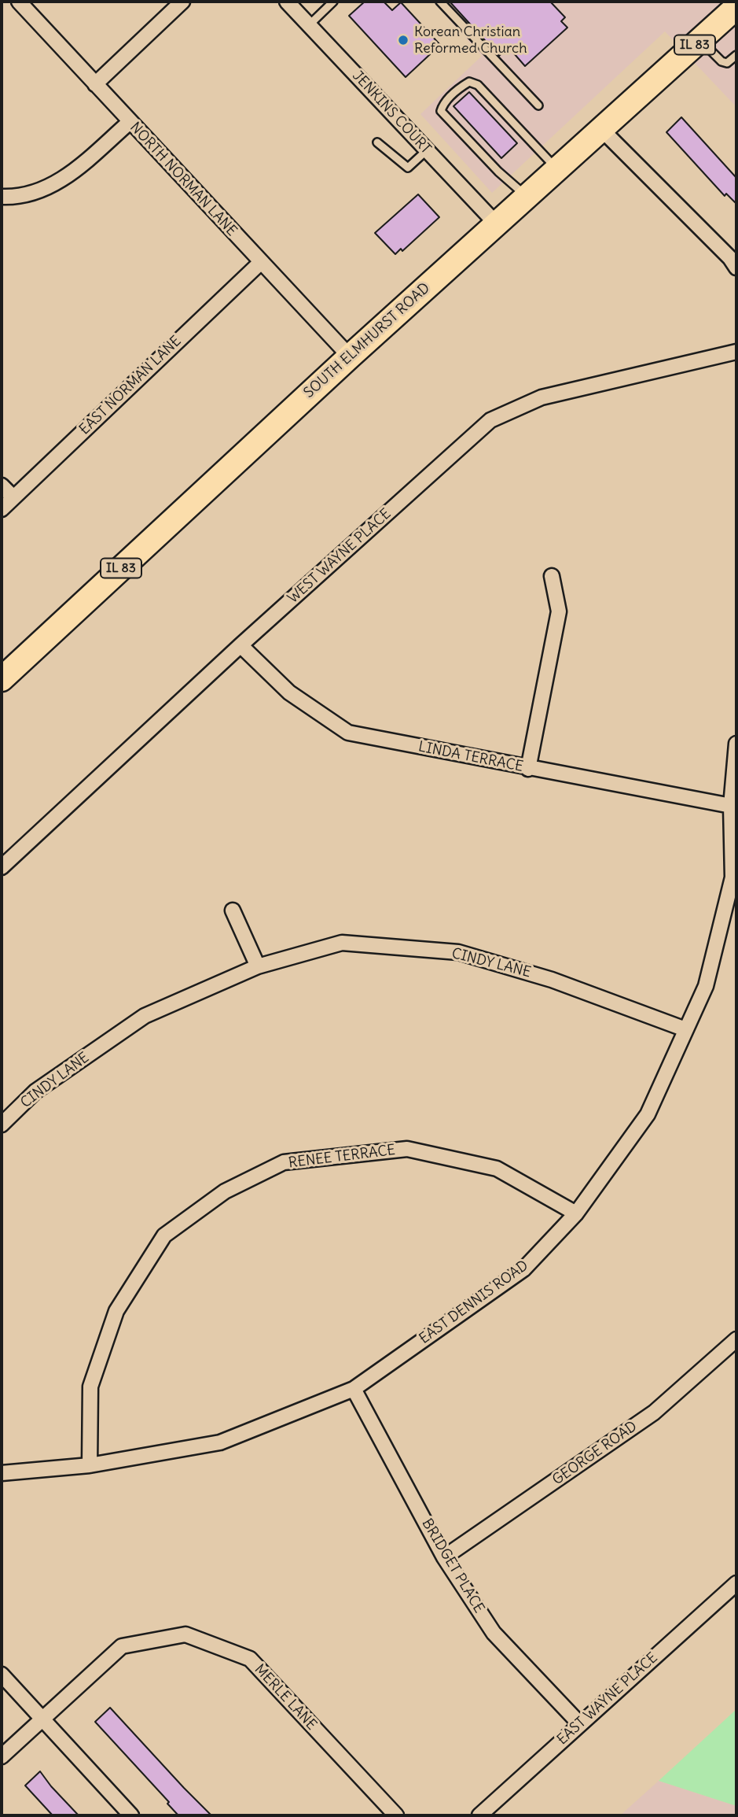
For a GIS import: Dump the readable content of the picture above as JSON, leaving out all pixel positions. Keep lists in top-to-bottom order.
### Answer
{
  "streets": {
    "main road": ["IL 83", "SOUTH ELMHURST ROAD"],
    "street": [
      "JENKINS COURT",
      "NORTH NORMAN LANE",
      "EAST NORMAN LANE",
      "WEST WAYNE PLACE",
      "LINDA TERRACE",
      "CINDY LANE",
      "RENEE TERRACE",
      "EAST DENNIS ROAD",
      "GEORGE ROAD",
      "BRIDGET PLACE",
      "MERLE LANE",
      "EAST WAYNE PLACE"
    ]
  },
  "crossings": [
    ["JENKINS COURT", "SOUTH ELMHURST ROAD"],
    ["NORTH NORMAN LANE", "SOUTH ELMHURST ROAD"],
    ["NORTH NORMAN LANE", "EAST NORMAN LANE"],
    ["WEST WAYNE PLACE", "LINDA TERRACE"],
    ["LINDA TERRACE", "EAST DENNIS ROAD"],
    ["CINDY LANE", "EAST DENNIS ROAD"],
    ["RENEE TERRACE", "EAST DENNIS ROAD"],
    ["EAST DENNIS ROAD", "BRIDGET PLACE"],
    ["GEORGE ROAD", "BRIDGET PLACE"],
    ["BRIDGET PLACE", "EAST WAYNE PLACE"]
  ],
  "places": ["Korean Christian Reformed Church"]
}
